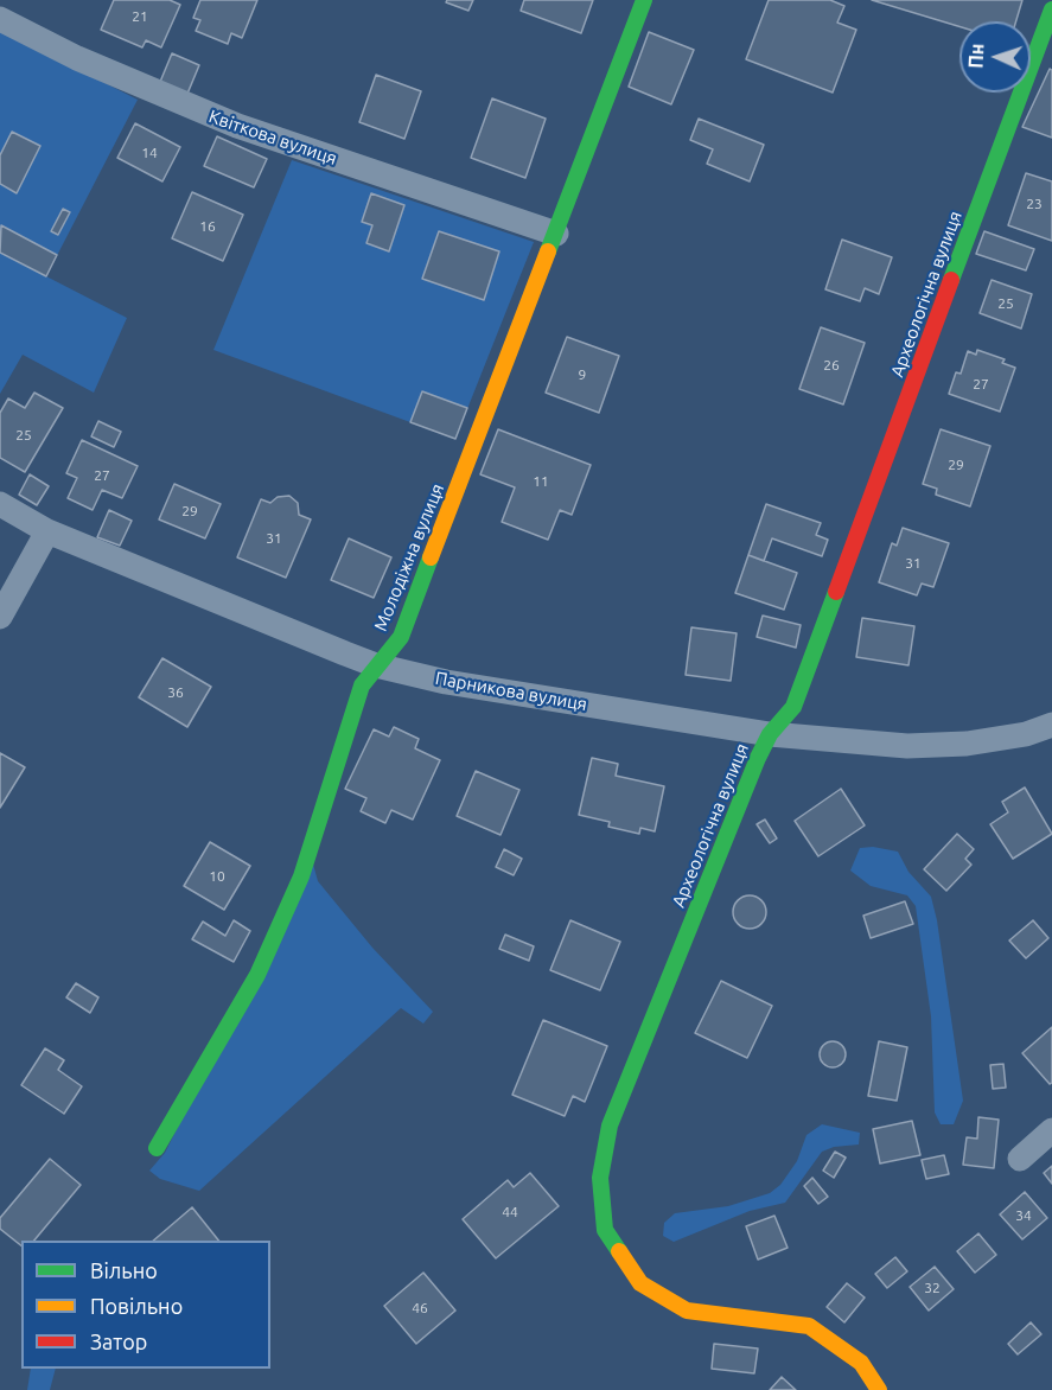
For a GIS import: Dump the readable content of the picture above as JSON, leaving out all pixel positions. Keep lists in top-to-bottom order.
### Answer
{
  "streets": {
    "street": [
      "Квіткова вулиця",
      "Археологічна вулиця",
      "Молодіжна вулиця",
      "Парникова вулиця"
    ]
  },
  "crossings": [
    ["Квіткова вулиця", "Молодіжна вулиця"],
    ["Археологічна вулиця", "Парникова вулиця"],
    ["Молодіжна вулиця", "Парникова вулиця"]
  ],
  "house_numbers": [
    "21",
    "14",
    "23",
    "16",
    "25",
    "26",
    "9",
    "27",
    "25",
    "29",
    "27",
    "11",
    "29",
    "31",
    "31",
    "36",
    "10",
    "44",
    "34",
    "32",
    "46"
  ],
  "legend": ["Вільно", "Повільно", "Затор"],
  "north": "left"
}
